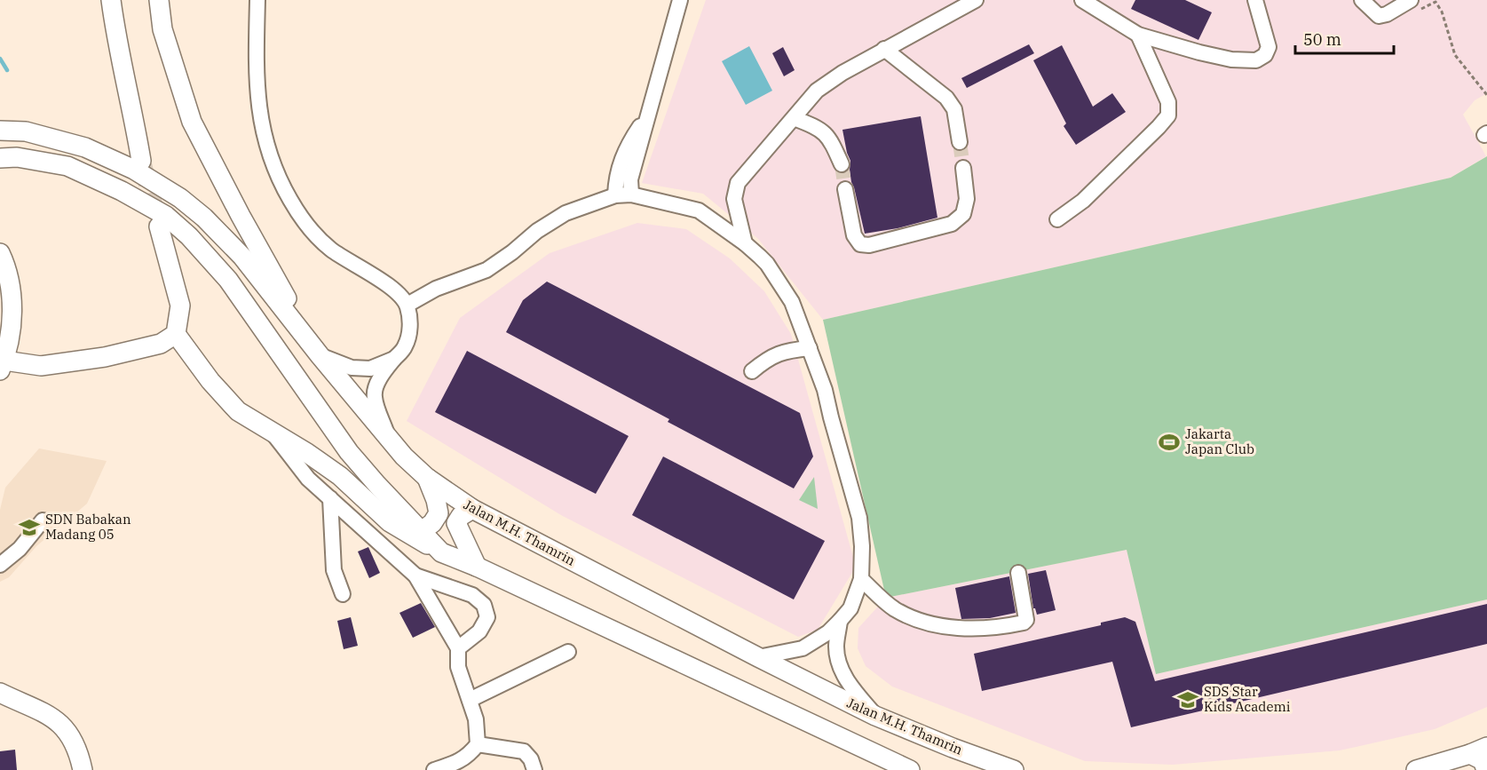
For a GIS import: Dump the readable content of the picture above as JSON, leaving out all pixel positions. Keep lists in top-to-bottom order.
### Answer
{
  "streets": {
    "main road": ["Jalan M.H. Thamrin"]
  },
  "places": {
    "sports": ["Jakarta Japan Club"],
    "school or university": ["SDN Babakan Madang 05", "SDS Star Kids Academi"]
  },
  "scale_bar": "50 m"
}
